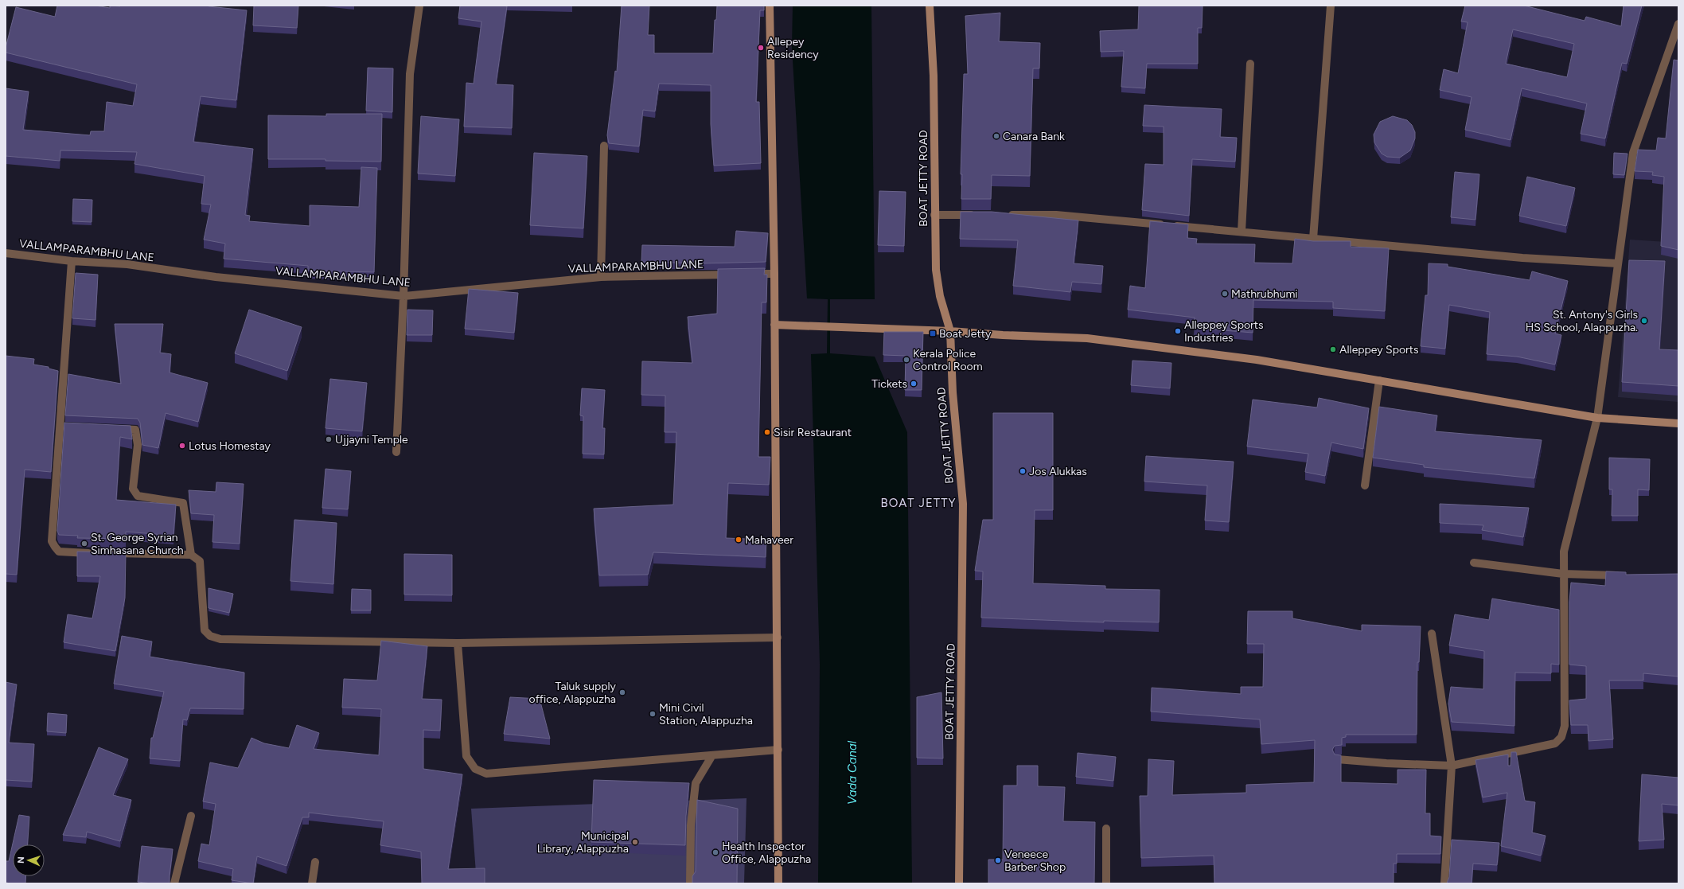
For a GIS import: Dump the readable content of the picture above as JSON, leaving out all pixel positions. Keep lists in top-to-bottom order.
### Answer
{
  "streets": {
    "main road": ["BOAT JETTY ROAD"],
    "street": ["VALLAMPARAMBHU LANE"]
  },
  "districts": ["BOAT JETTY"],
  "water": ["Vada Canal"],
  "places": {
    "other": [
      "Allepey Residency",
      "Canara Bank",
      "Mathrubhumi",
      "St. Antony's Girls HS School, Alappuzha.",
      "Alleppey Sports Industries",
      "Alleppey Sports",
      "Kerala Police Control Room",
      "Tickets",
      "Sisir Restaurant",
      "Ujjayni Temple",
      "Lotus Homestay",
      "Jos Alukkas",
      "Mahaveer",
      "St. George Syrian Simhasana Church",
      "Taluk supply office, Alappuzha",
      "Mini Civil Station, Alappuzha",
      "Municipal Library, Alappuzha",
      "Health Inspector Office, Alappuzha",
      "Veneece Barber Shop"
    ],
    "transit": ["Boat Jetty"]
  },
  "north": "left"
}
